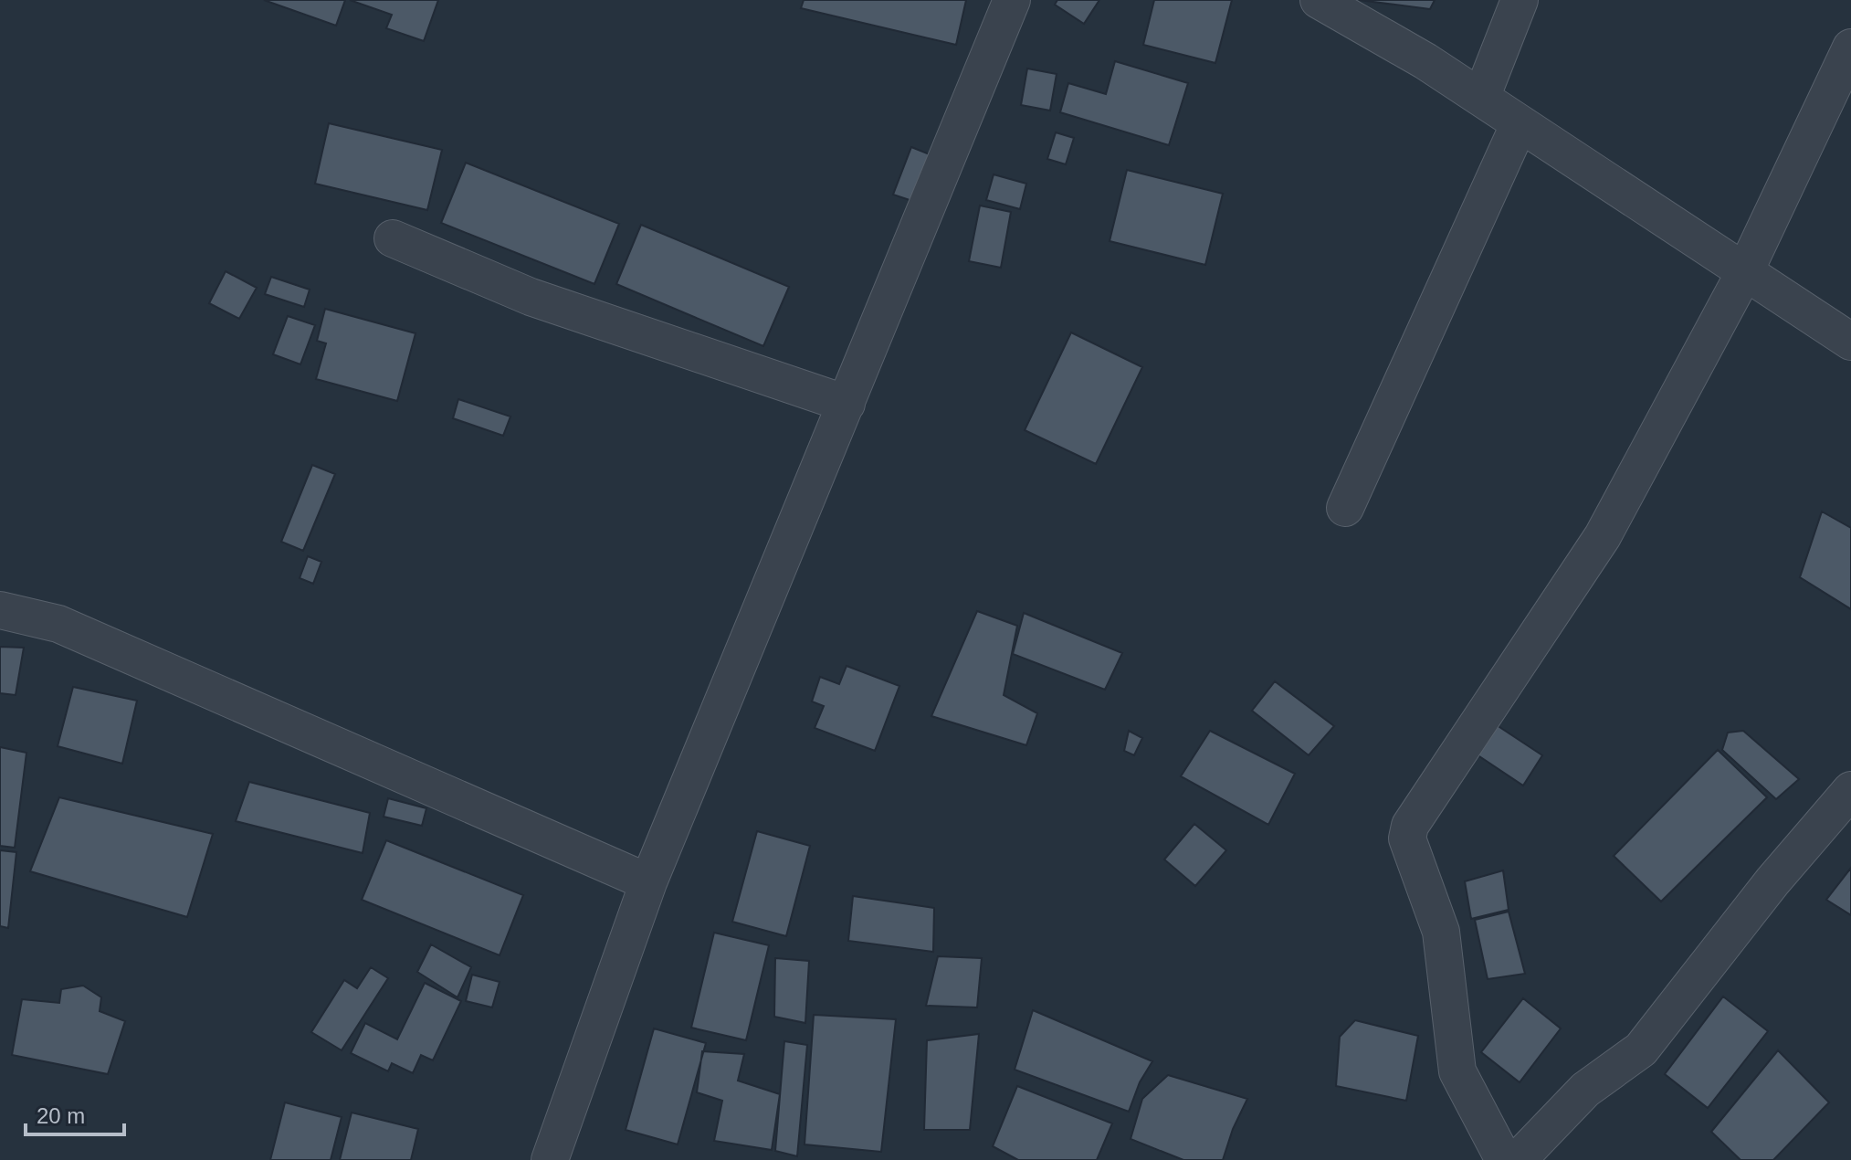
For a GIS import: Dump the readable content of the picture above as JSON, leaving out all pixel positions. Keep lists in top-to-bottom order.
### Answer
{
  "scale_bar": "20 m"
}
